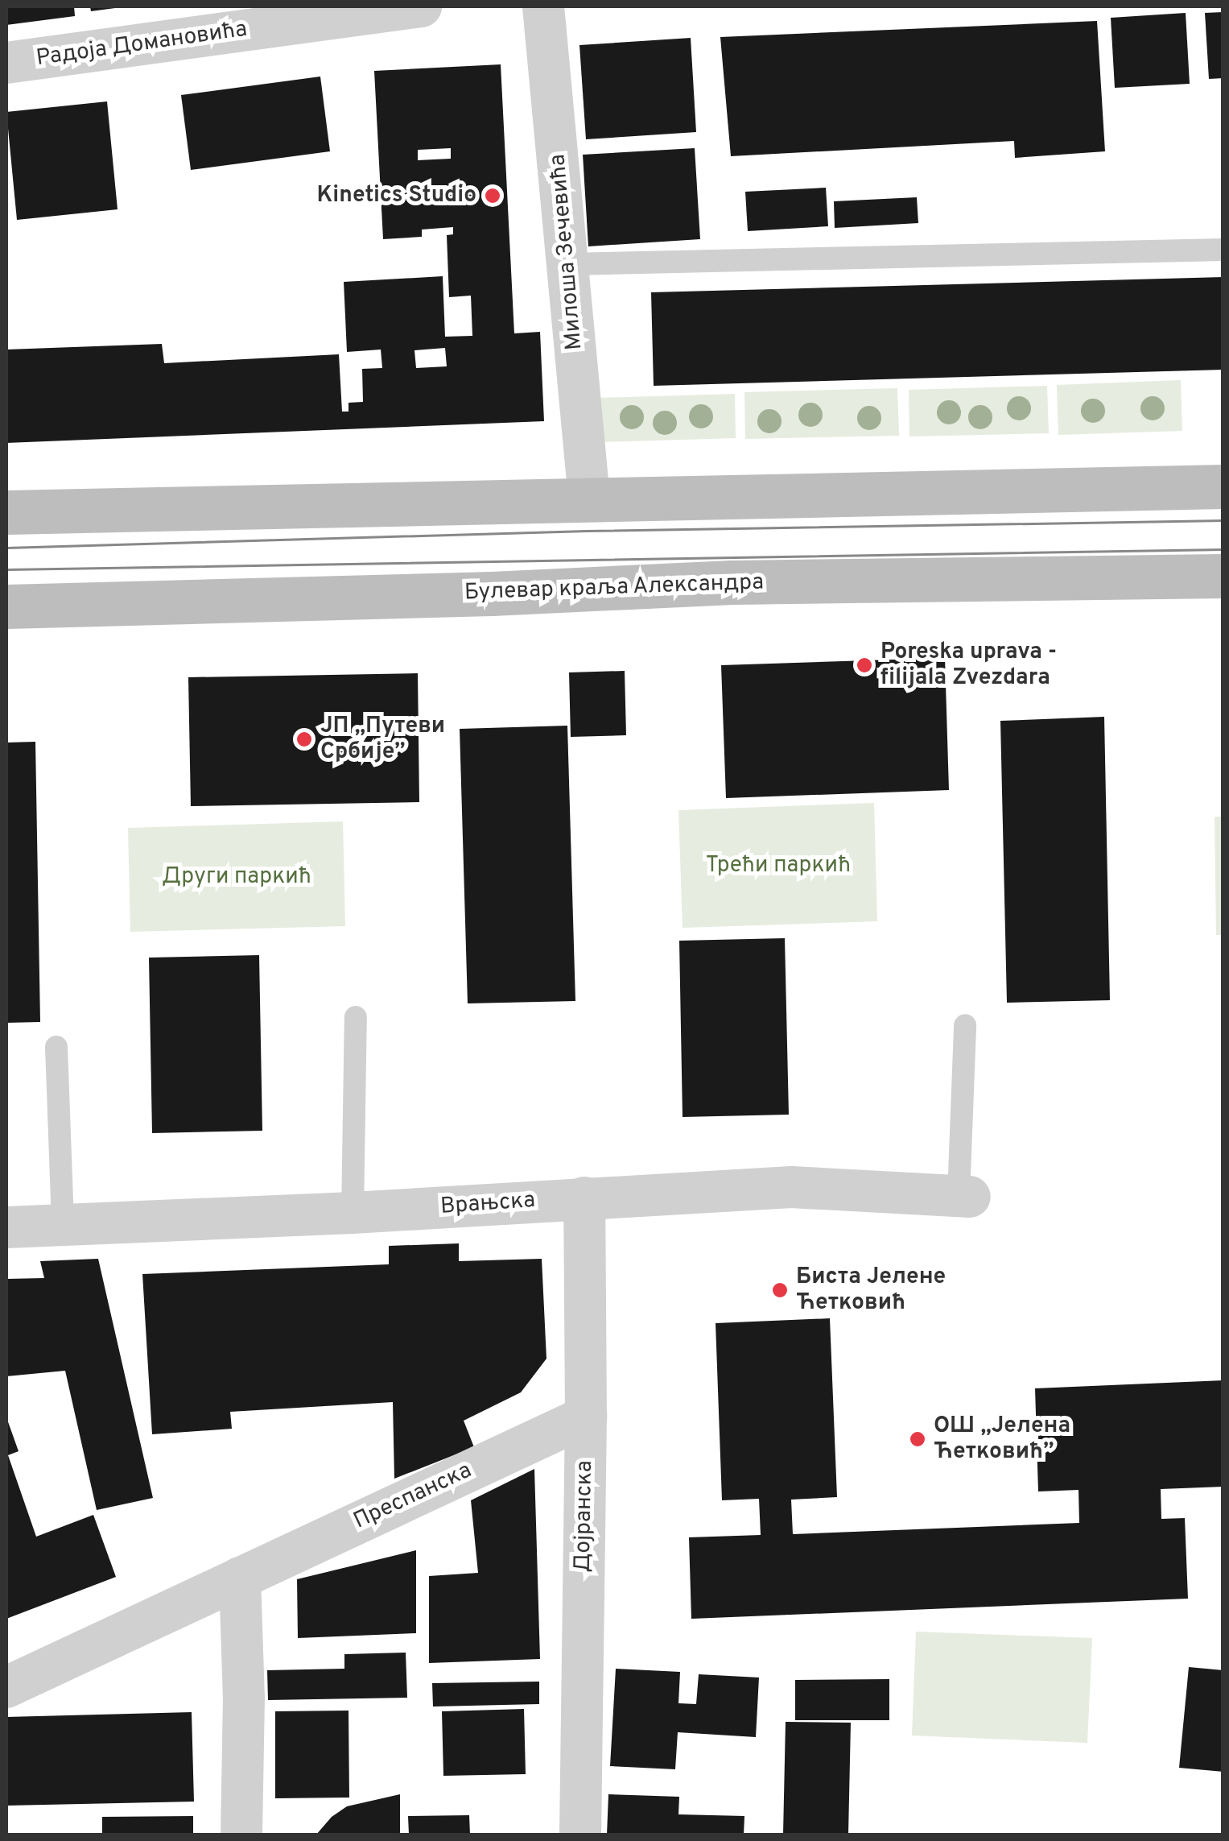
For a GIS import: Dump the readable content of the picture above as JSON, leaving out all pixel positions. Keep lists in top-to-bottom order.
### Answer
{
  "streets": {
    "main road": ["Булевар краља Александра"],
    "street": [
      "Радоја Домановића",
      "Милоша Зечевића",
      "Врањска",
      "Преспанска",
      "Дојранска"
    ]
  },
  "crossings": [
    ["Врањска", "Дојранска"],
    ["Преспанска", "Дојранска"]
  ],
  "parks": ["Трећи паркић", "Други паркић"],
  "places": [
    "Kinetics Studio",
    "Poreska uprava - filijala Zvezdara",
    "ЈП „Путеви Србије”",
    "Биста Јелене Ћетковић",
    "ОШ „Јелена Ћетковић”"
  ]
}
